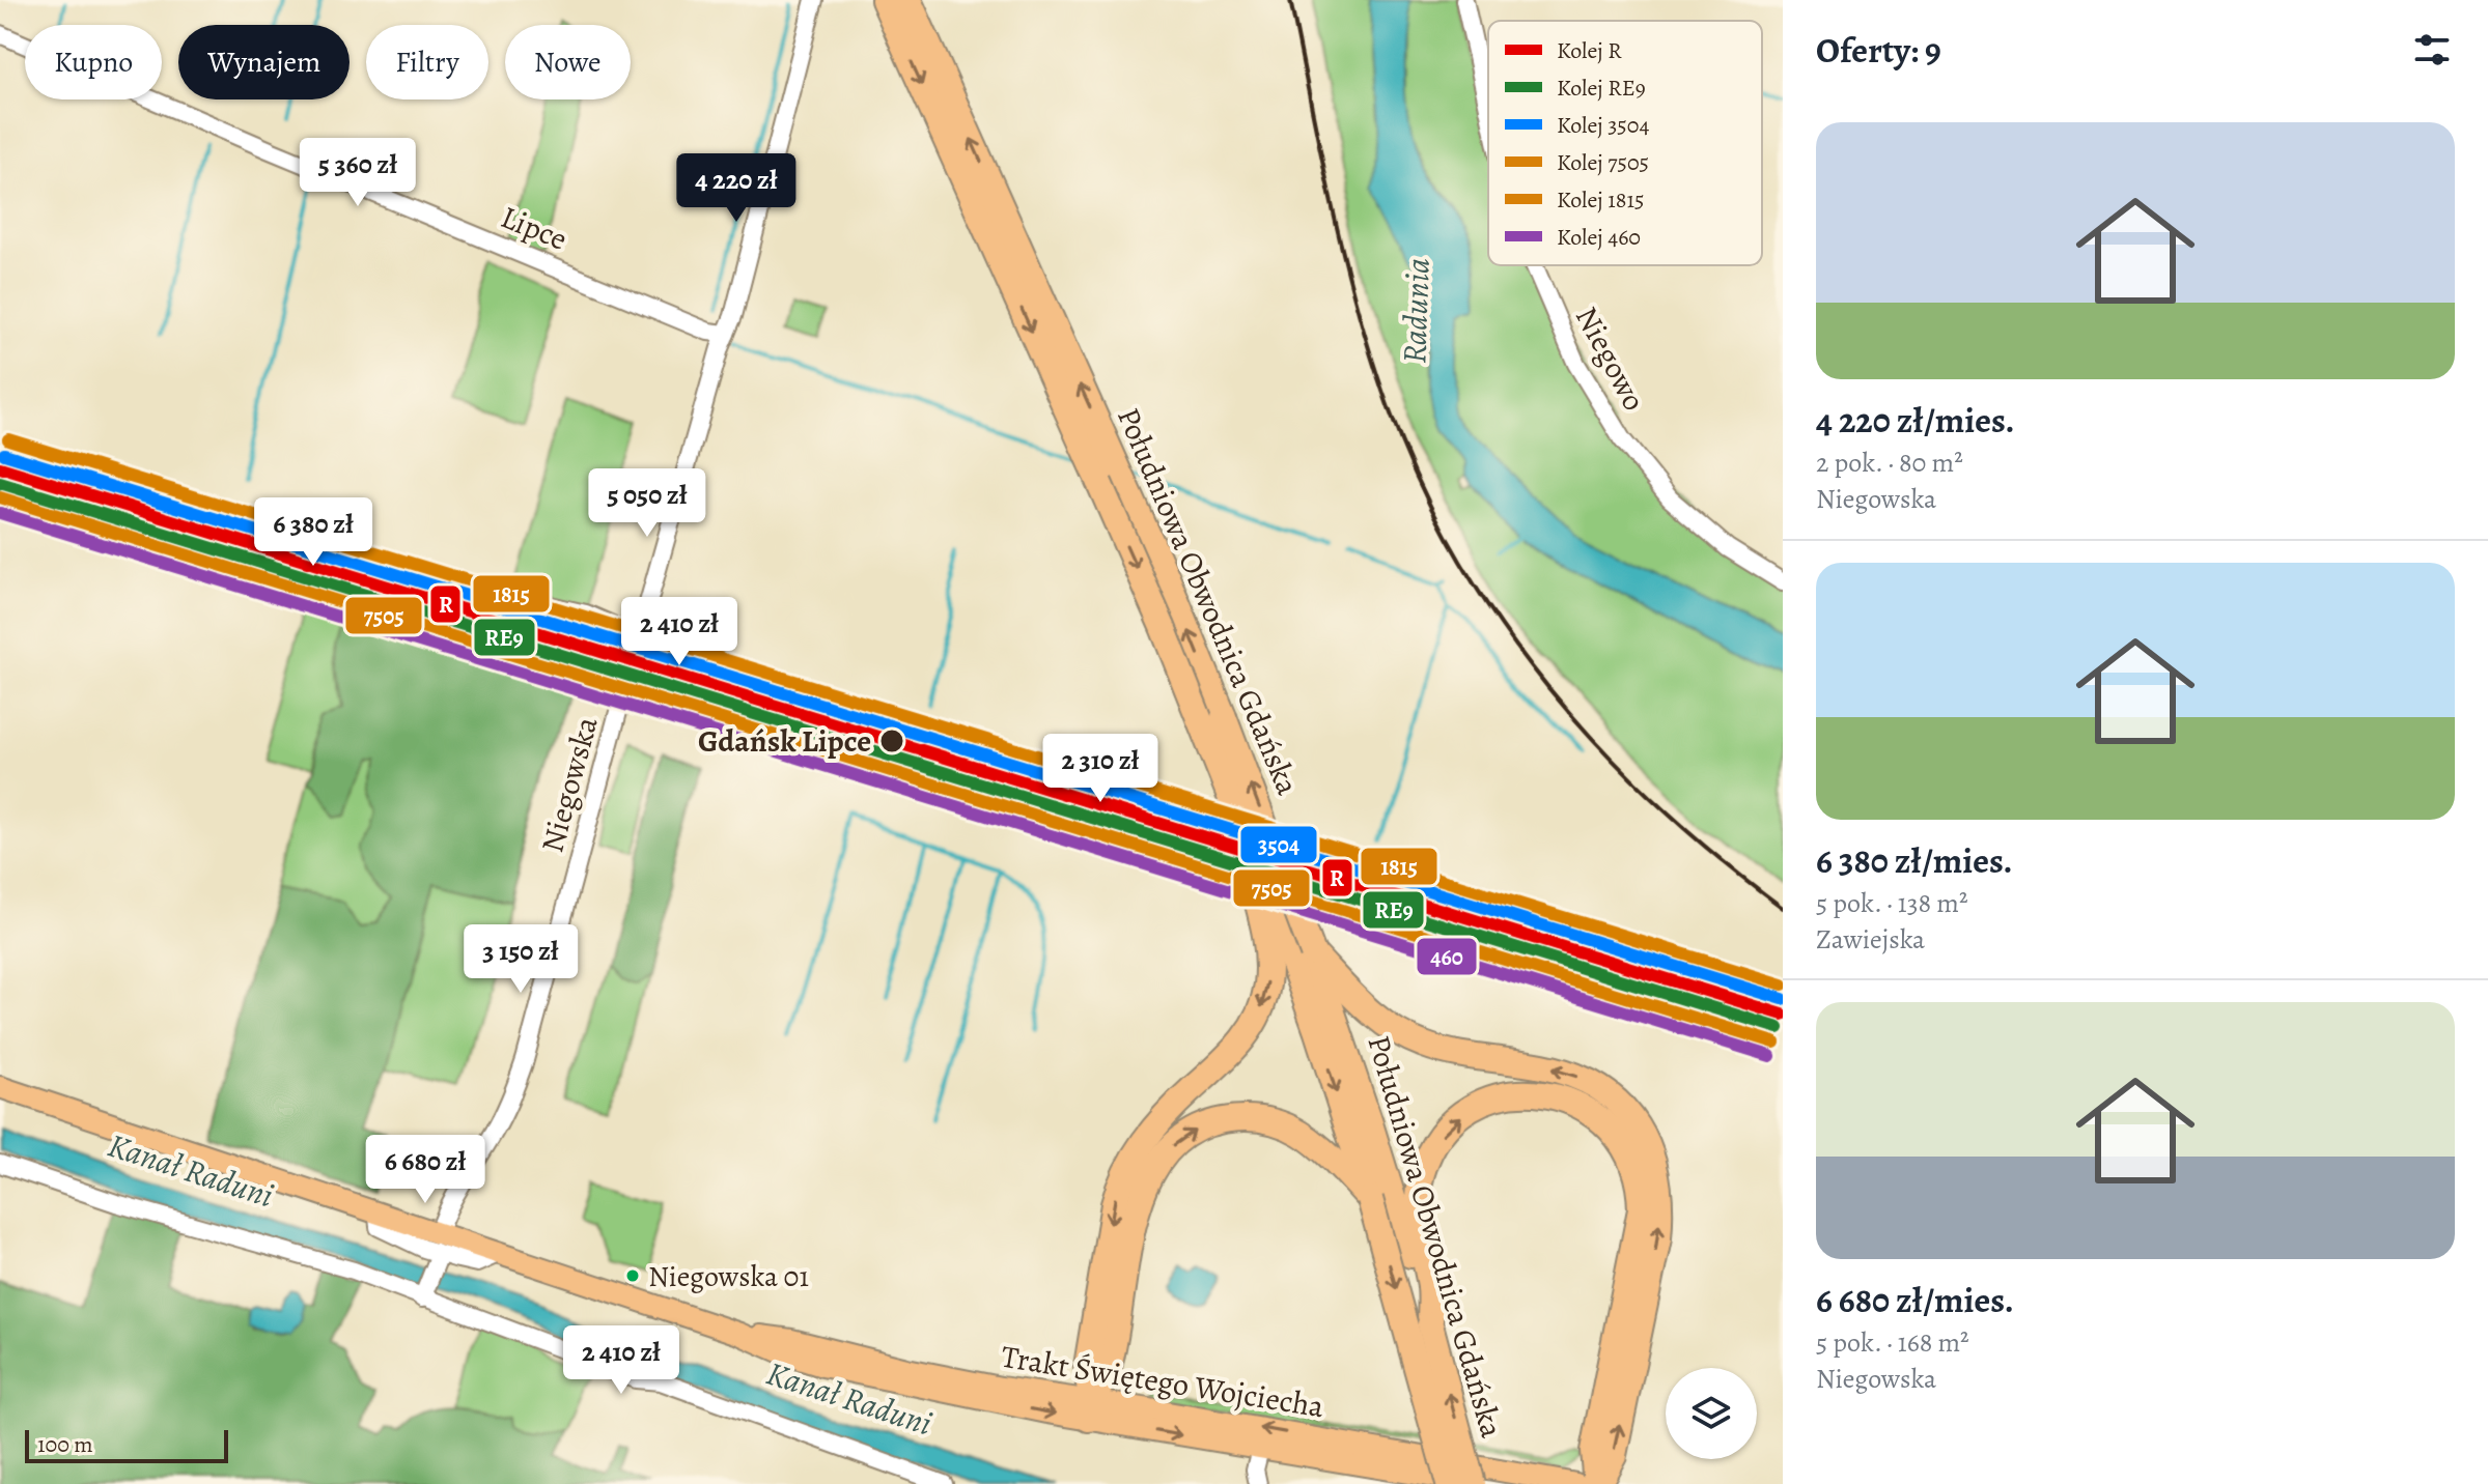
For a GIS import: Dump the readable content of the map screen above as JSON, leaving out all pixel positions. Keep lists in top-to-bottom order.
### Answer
{
  "streets": {
    "highway": ["Południowa Obwodnica Gdańska"],
    "main road": ["Trakt Świętego Wojciecha"],
    "street": ["Lipce", "Niegowo", "Niegowska"]
  },
  "crossings": [
    ["Lipce", "Niegowska"],
    ["Południowa Obwodnica Gdańska", "Trakt Świętego Wojciecha"],
    ["Niegowska", "Trakt Świętego Wojciecha"]
  ],
  "water": ["Radunia", "Kanał Raduni"],
  "places": ["Gdańsk Lipce", "Niegowska 01"],
  "lines": [
    "rail line 1815",
    "rail line 3504",
    "rail line R",
    "rail line RE9",
    "rail line 7505",
    "rail line 460"
  ],
  "legend": [
    "Kolej R",
    "Kolej RE9",
    "Kolej 3504",
    "Kolej 7505",
    "Kolej 1815",
    "Kolej 460"
  ],
  "scale_bar": "100 m",
  "page": {
    "heading": "Oferty: 9",
    "chip": [
      "Kupno",
      "Wynajem",
      "Filtry",
      "Nowe"
    ],
    "list": [
      {
        "name": "4 220 zł/mies.",
        "note": "2 pok. · 80 m² · Niegowska"
      },
      {
        "name": "6 380 zł/mies.",
        "note": "5 pok. · 138 m² · Zawiejska"
      },
      {
        "name": "6 680 zł/mies.",
        "note": "5 pok. · 168 m² · Niegowska"
      }
    ],
    "price": [
      "5 360 zł",
      "4 220 zł",
      "5 050 zł",
      "6 380 zł",
      "2 410 zł",
      "2 310 zł",
      "3 150 zł",
      "6 680 zł",
      "2 410 zł"
    ],
    "scale": "100 m"
  }
}
